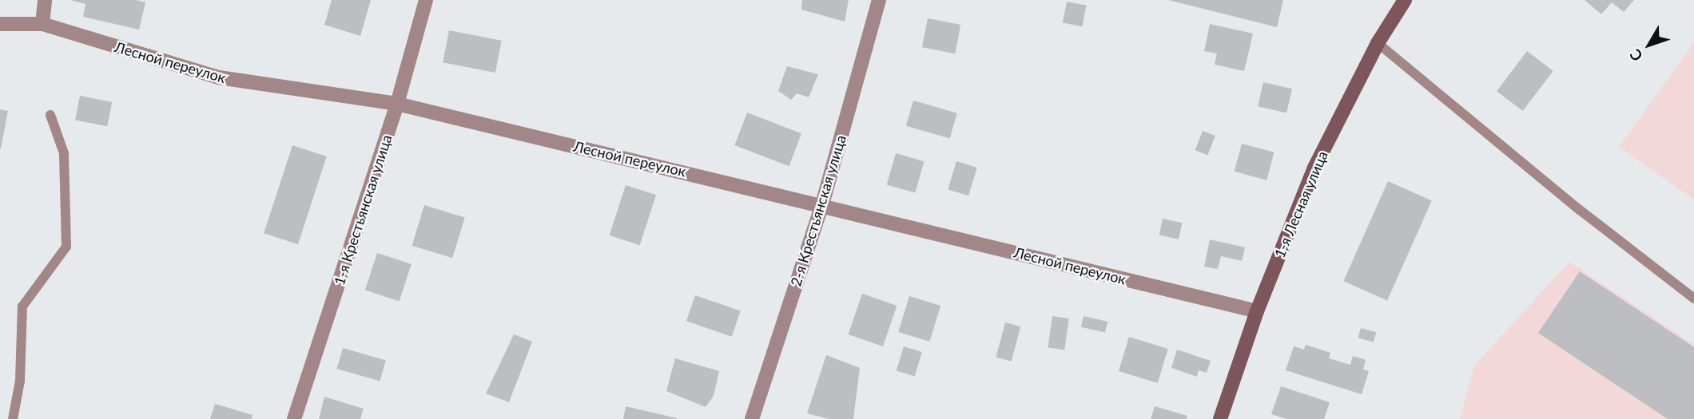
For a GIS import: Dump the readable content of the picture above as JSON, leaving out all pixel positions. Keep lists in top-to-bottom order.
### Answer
{
  "streets": {
    "main road": ["1-я Лесная улица"],
    "street": ["Лесной переулок", "1-я Крестьянская улица", "2-я Крестьянская улица"]
  },
  "crossings": [
    ["Лесной переулок", "1-я Лесная улица"],
    ["Лесной переулок", "1-я Крестьянская улица"],
    ["Лесной переулок", "2-я Крестьянская улица"]
  ],
  "north": "bottom left"
}
